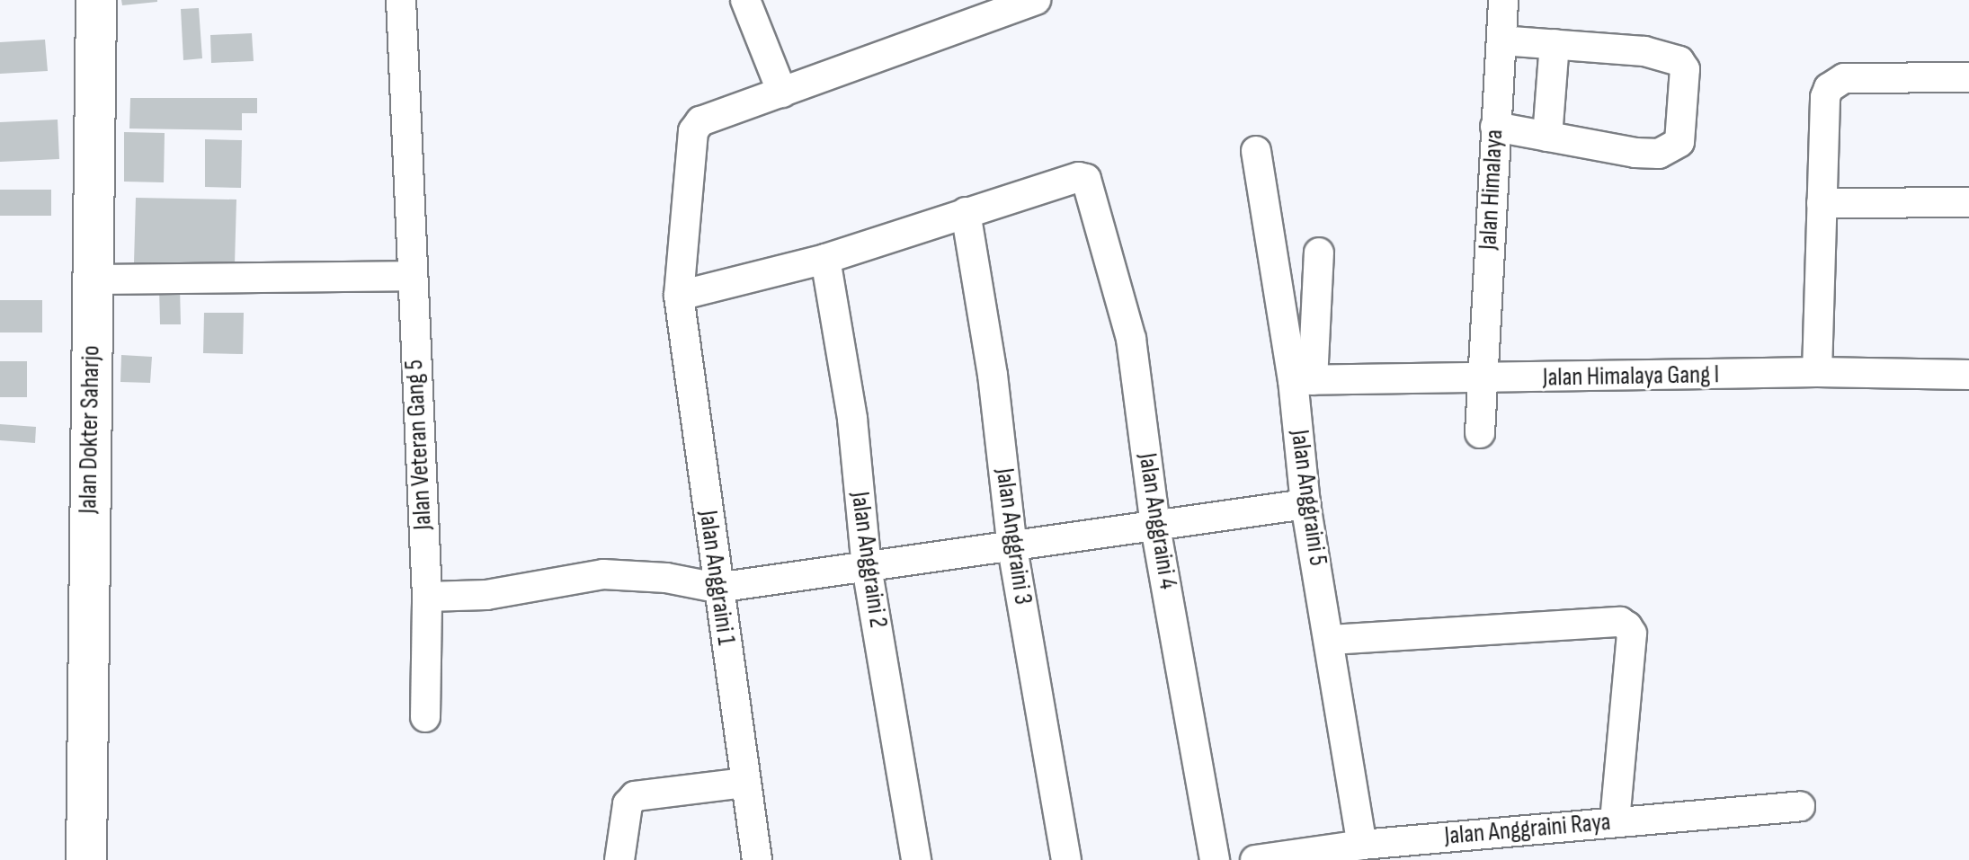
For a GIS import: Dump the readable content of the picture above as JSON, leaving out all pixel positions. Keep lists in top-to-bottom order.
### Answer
{
  "streets": {
    "highway": ["Jalan Dokter Saharjo"],
    "street": [
      "Jalan Himalaya",
      "Jalan Himalaya Gang I",
      "Jalan Veteran Gang 5",
      "Jalan Anggraini 5",
      "Jalan Anggraini 4",
      "Jalan Anggraini 3",
      "Jalan Anggraini 2",
      "Jalan Anggraini 1",
      "Jalan Anggraini Raya"
    ]
  },
  "crossings": [
    ["Jalan Himalaya", "Jalan Himalaya Gang I"],
    ["Jalan Himalaya Gang I", "Jalan Anggraini 5"],
    ["Jalan Anggraini 5", "Jalan Anggraini Raya"],
    ["Jalan Anggraini 4", "Jalan Anggraini 3"]
  ]
}
